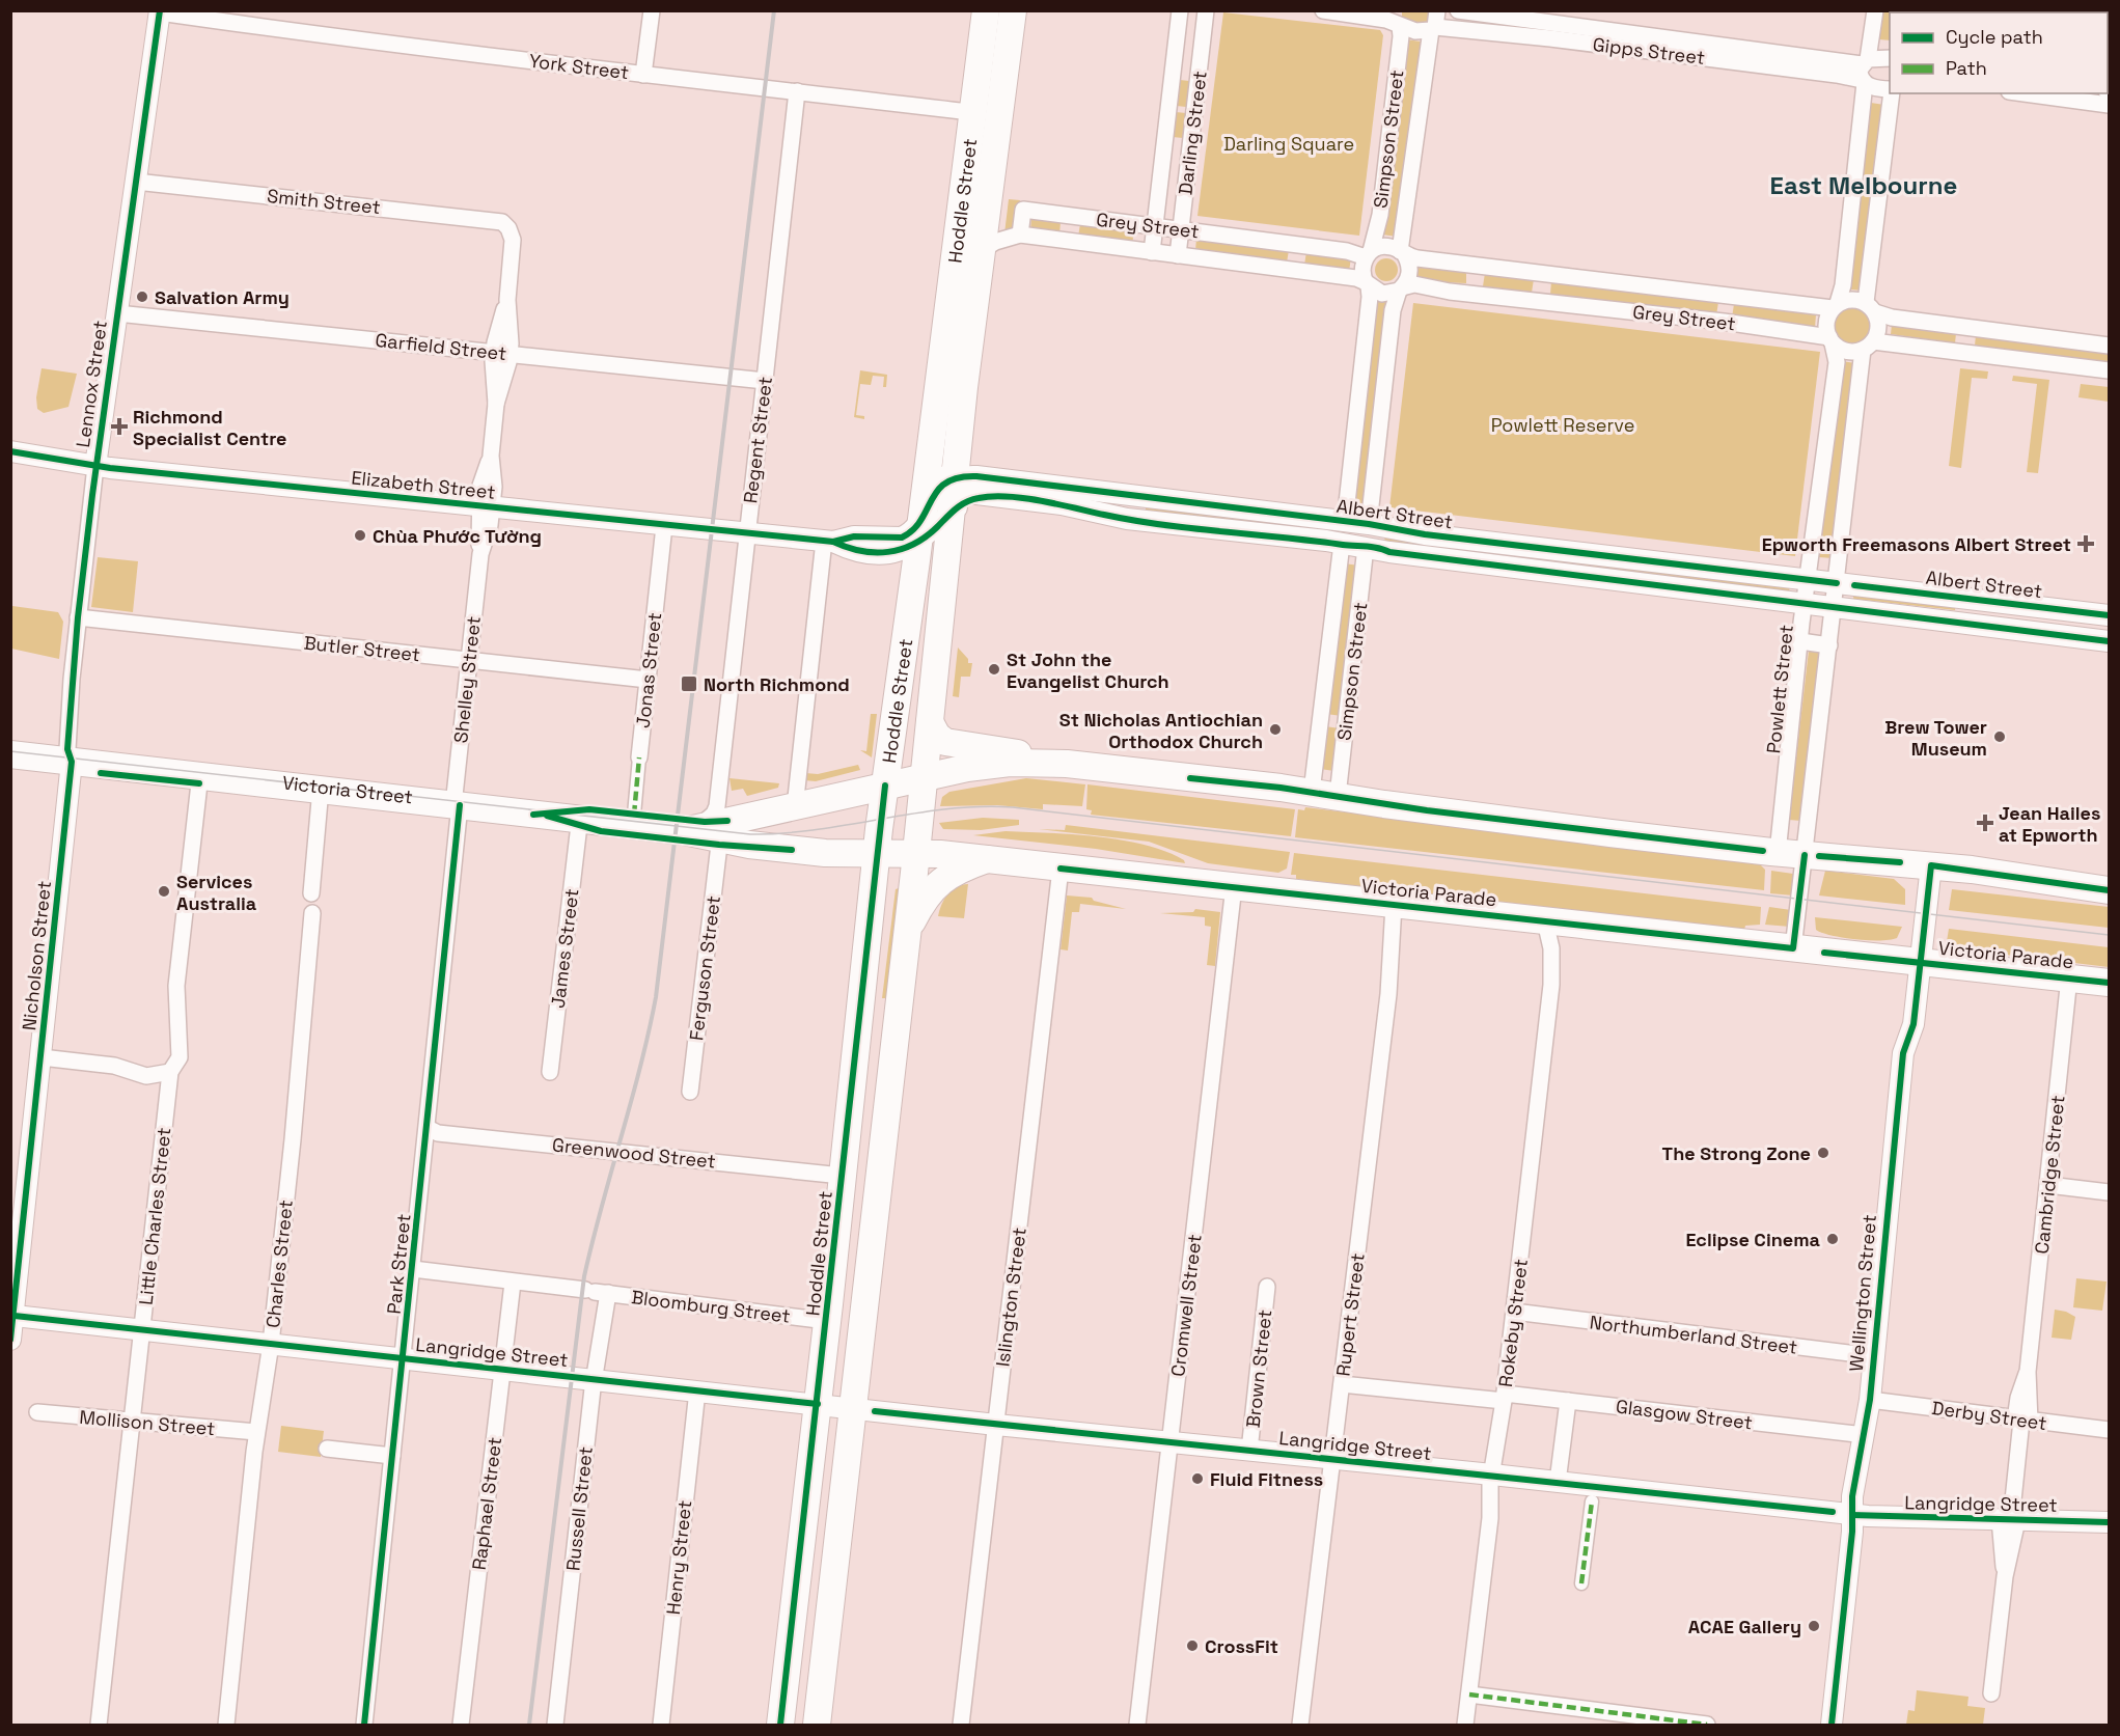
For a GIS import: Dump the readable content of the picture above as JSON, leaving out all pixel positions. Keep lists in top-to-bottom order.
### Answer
{
  "streets": {
    "main road": ["Hoddle Street", "Victoria Street", "Victoria Parade"],
    "street": [
      "Gipps Street",
      "York Street",
      "Darling Street",
      "Simpson Street",
      "Smith Street",
      "Grey Street",
      "Garfield Street",
      "Lennox Street",
      "Regent Street",
      "Elizabeth Street",
      "Albert Street",
      "Butler Street",
      "Jonas Street",
      "Shelley Street",
      "Powlett Street",
      "James Street",
      "Nicholson Street",
      "Ferguson Street",
      "Greenwood Street",
      "Cambridge Street",
      "Little Charles Street",
      "Charles Street",
      "Park Street",
      "Wellington Street",
      "Islington Street",
      "Cromwell Street",
      "Bloomburg Street",
      "Rupert Street",
      "Rokeby Street",
      "Northumberland Street",
      "Langridge Street",
      "Brown Street",
      "Glasgow Street",
      "Derby Street",
      "Mollison Street",
      "Raphael Street",
      "Russell Street",
      "Henry Street"
    ]
  },
  "crossings": [
    ["Gipps Street", "Simpson Street"],
    ["York Street", "Hoddle Street"],
    ["York Street", "Lennox Street"],
    ["York Street", "Regent Street"],
    ["Darling Street", "Grey Street"],
    ["Simpson Street", "Grey Street"],
    ["Simpson Street", "Albert Street"],
    ["Hoddle Street", "Grey Street"],
    ["Hoddle Street", "Elizabeth Street"],
    ["Hoddle Street", "Albert Street"],
    ["Hoddle Street", "Victoria Street"],
    ["Hoddle Street", "Victoria Parade"],
    ["Hoddle Street", "Greenwood Street"],
    ["Hoddle Street", "Bloomburg Street"],
    ["Hoddle Street", "Langridge Street"],
    ["Smith Street", "Lennox Street"],
    ["Smith Street", "Shelley Street"],
    ["Grey Street", "Powlett Street"],
    ["Garfield Street", "Lennox Street"],
    ["Garfield Street", "Regent Street"],
    ["Garfield Street", "Shelley Street"],
    ["Lennox Street", "Elizabeth Street"],
    ["Lennox Street", "Butler Street"],
    ["Lennox Street", "Victoria Street"],
    ["Lennox Street", "Nicholson Street"],
    ["Regent Street", "Elizabeth Street"],
    ["Regent Street", "Victoria Street"],
    ["Regent Street", "Ferguson Street"],
    ["Elizabeth Street", "Albert Street"],
    ["Elizabeth Street", "Jonas Street"],
    ["Elizabeth Street", "Shelley Street"],
    ["Albert Street", "Powlett Street"],
    ["Butler Street", "Jonas Street"],
    ["Butler Street", "Shelley Street"],
    ["Shelley Street", "Victoria Street"],
    ["Shelley Street", "Park Street"],
    ["Victoria Street", "Victoria Parade"],
    ["Victoria Street", "Nicholson Street"],
    ["Victoria Street", "Ferguson Street"],
    ["Victoria Street", "Park Street"],
    ["Victoria Parade", "Cambridge Street"],
    ["Victoria Parade", "Wellington Street"],
    ["Victoria Parade", "Islington Street"],
    ["Victoria Parade", "Cromwell Street"],
    ["Victoria Parade", "Rupert Street"],
    ["Victoria Parade", "Rokeby Street"],
    ["Nicholson Street", "Langridge Street"],
    ["Greenwood Street", "Park Street"],
    ["Cambridge Street", "Langridge Street"],
    ["Cambridge Street", "Derby Street"],
    ["Little Charles Street", "Langridge Street"],
    ["Little Charles Street", "Mollison Street"],
    ["Charles Street", "Langridge Street"],
    ["Charles Street", "Mollison Street"],
    ["Park Street", "Bloomburg Street"],
    ["Park Street", "Langridge Street"],
    ["Wellington Street", "Northumberland Street"],
    ["Wellington Street", "Langridge Street"],
    ["Wellington Street", "Glasgow Street"],
    ["Wellington Street", "Derby Street"],
    ["Islington Street", "Langridge Street"],
    ["Cromwell Street", "Langridge Street"],
    ["Bloomburg Street", "Raphael Street"],
    ["Bloomburg Street", "Russell Street"],
    ["Rupert Street", "Langridge Street"],
    ["Rupert Street", "Glasgow Street"],
    ["Rokeby Street", "Northumberland Street"],
    ["Rokeby Street", "Langridge Street"],
    ["Rokeby Street", "Glasgow Street"],
    ["Langridge Street", "Brown Street"],
    ["Langridge Street", "Raphael Street"],
    ["Langridge Street", "Russell Street"],
    ["Langridge Street", "Henry Street"]
  ],
  "districts": ["East Melbourne"],
  "parks": ["Darling Square", "Powlett Reserve"],
  "places": {
    "other": [
      "Salvation Army",
      "Chùa Phước Tường",
      "St John the Evangelist Church",
      "St Nicholas Antiochian Orthodox Church",
      "Brew Tower Museum",
      "Services Australia",
      "The Strong Zone",
      "Eclipse Cinema",
      "Fluid Fitness",
      "ACAE Gallery",
      "CrossFit"
    ],
    "health": ["Richmond Specialist Centre", "Epworth Freemasons Albert Street", "Jean Hailes at Epworth"],
    "transit": ["North Richmond"]
  },
  "legend": ["Cycle path", "Path"]
}
